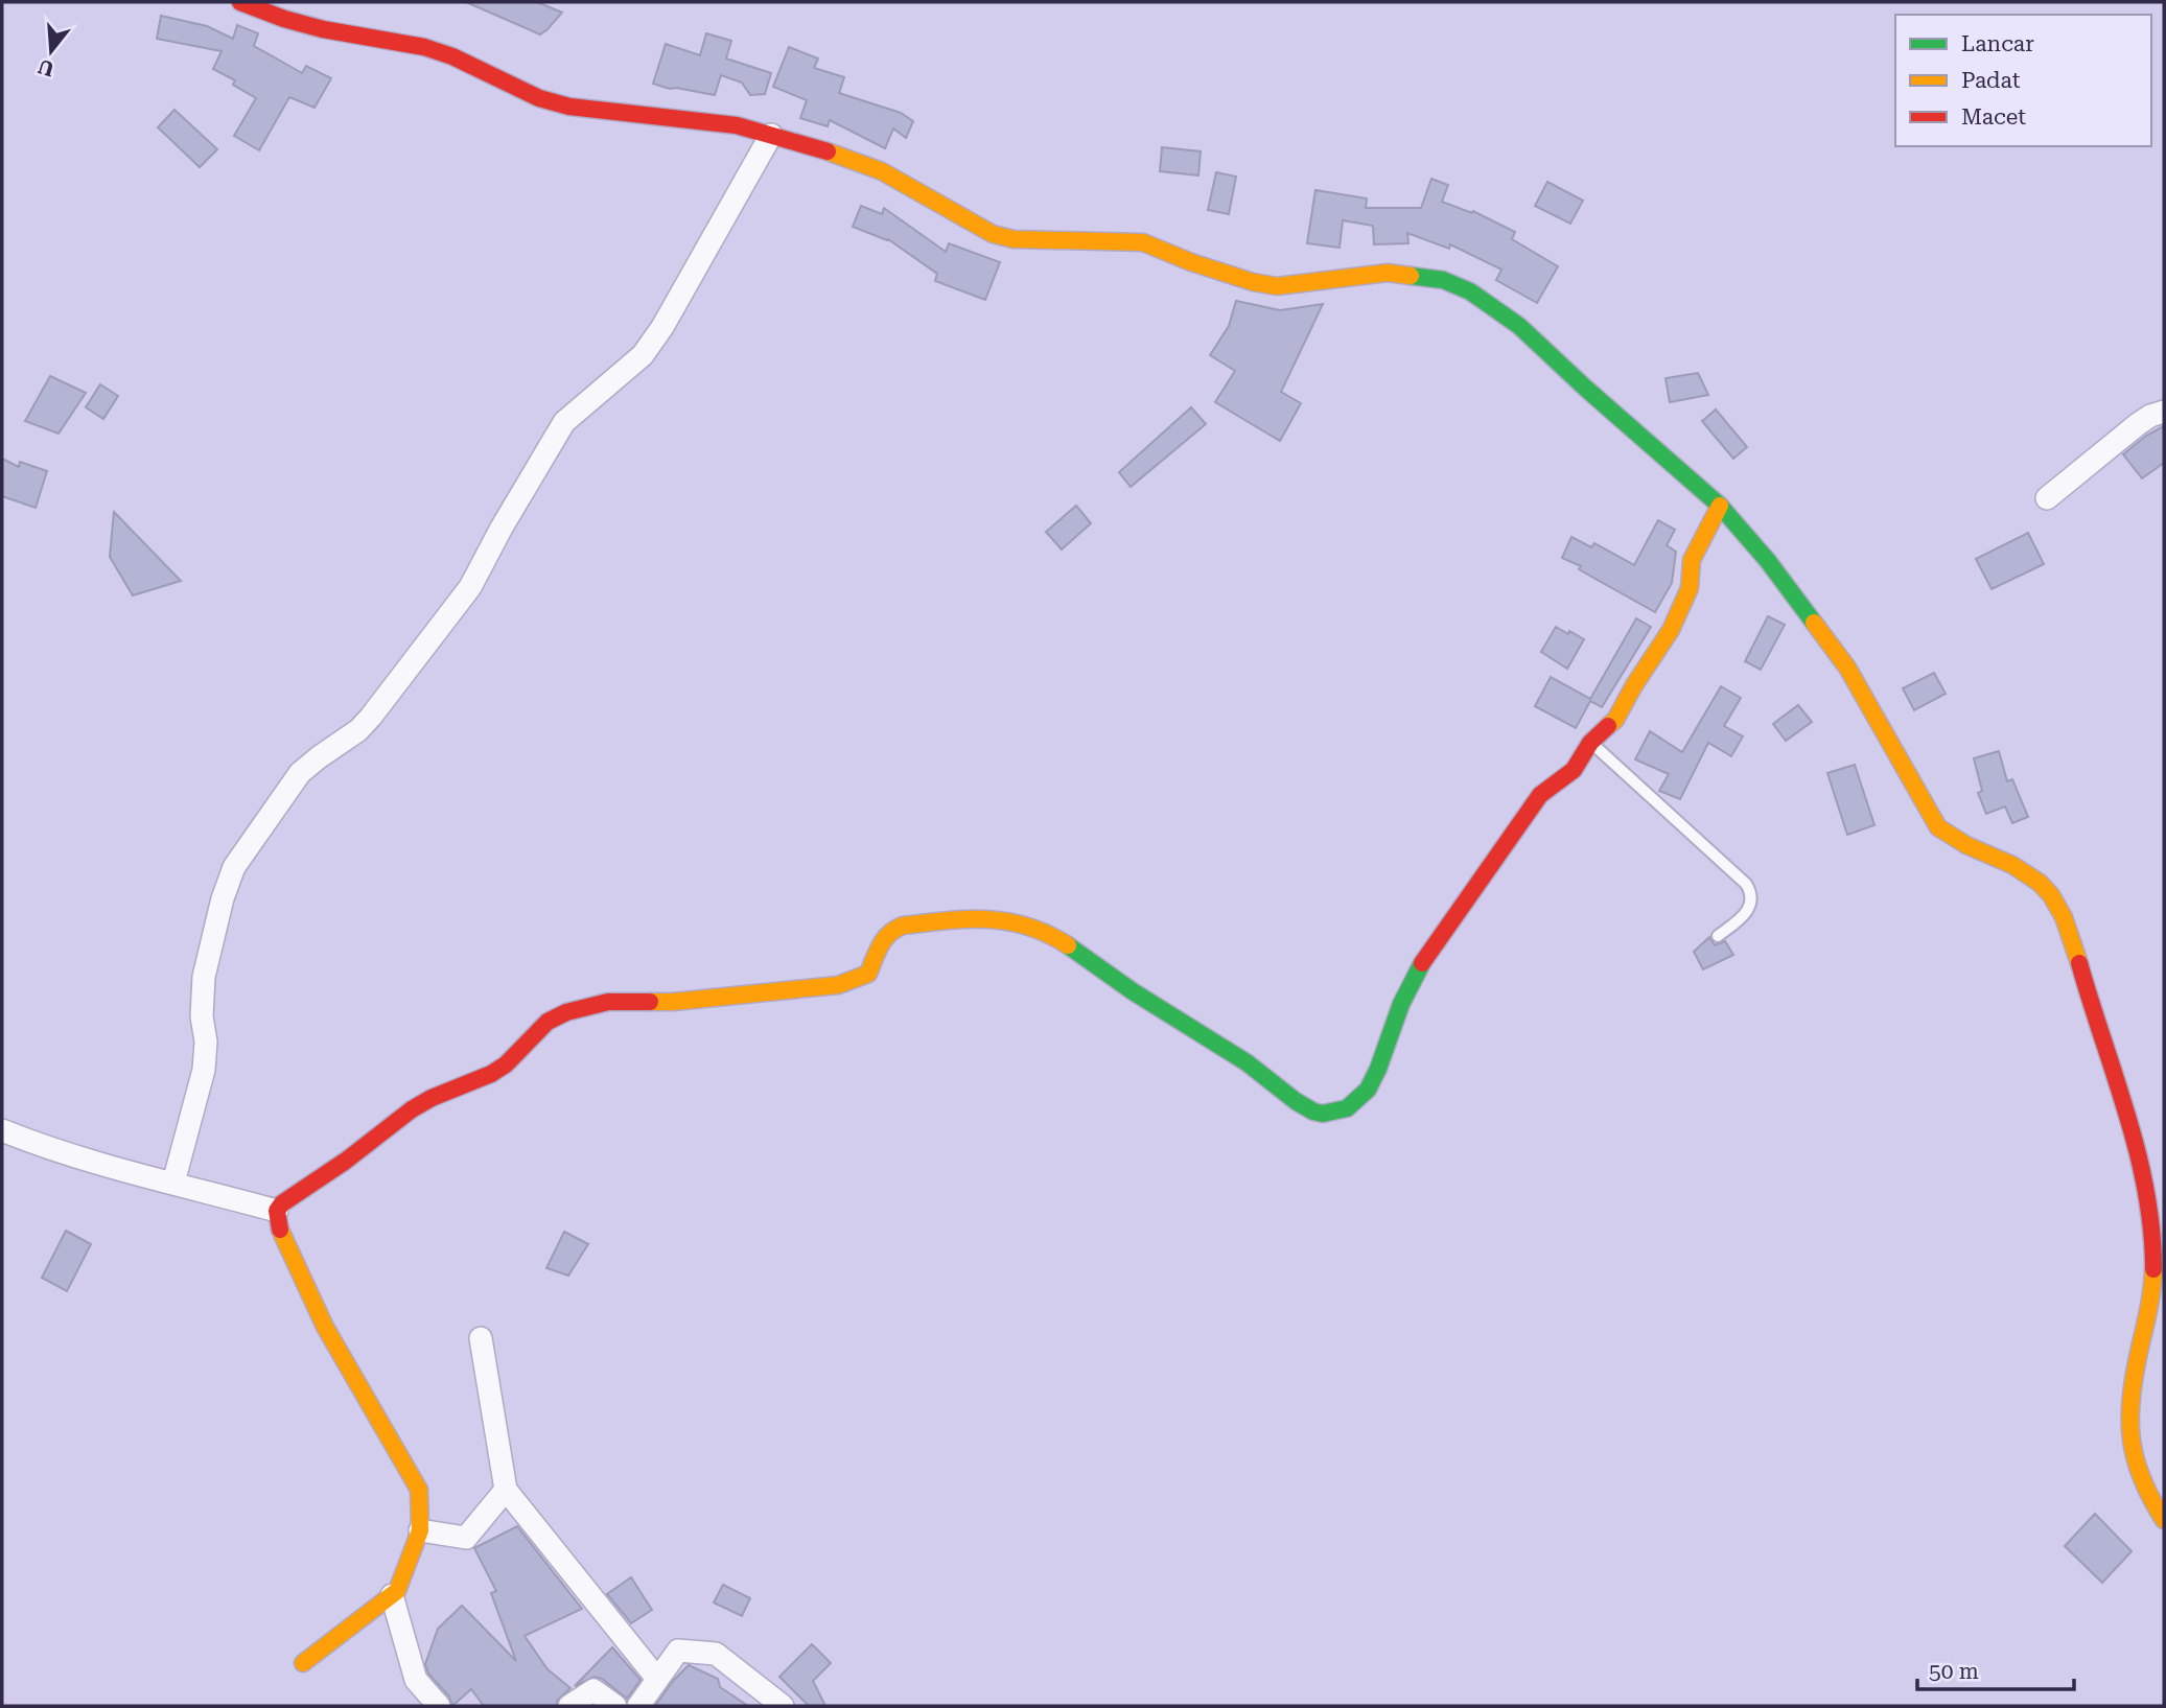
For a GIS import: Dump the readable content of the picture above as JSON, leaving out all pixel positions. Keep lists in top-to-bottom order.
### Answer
{
  "legend": ["Lancar", "Padat", "Macet"],
  "scale_bar": "50 m",
  "north": "bottom"
}
